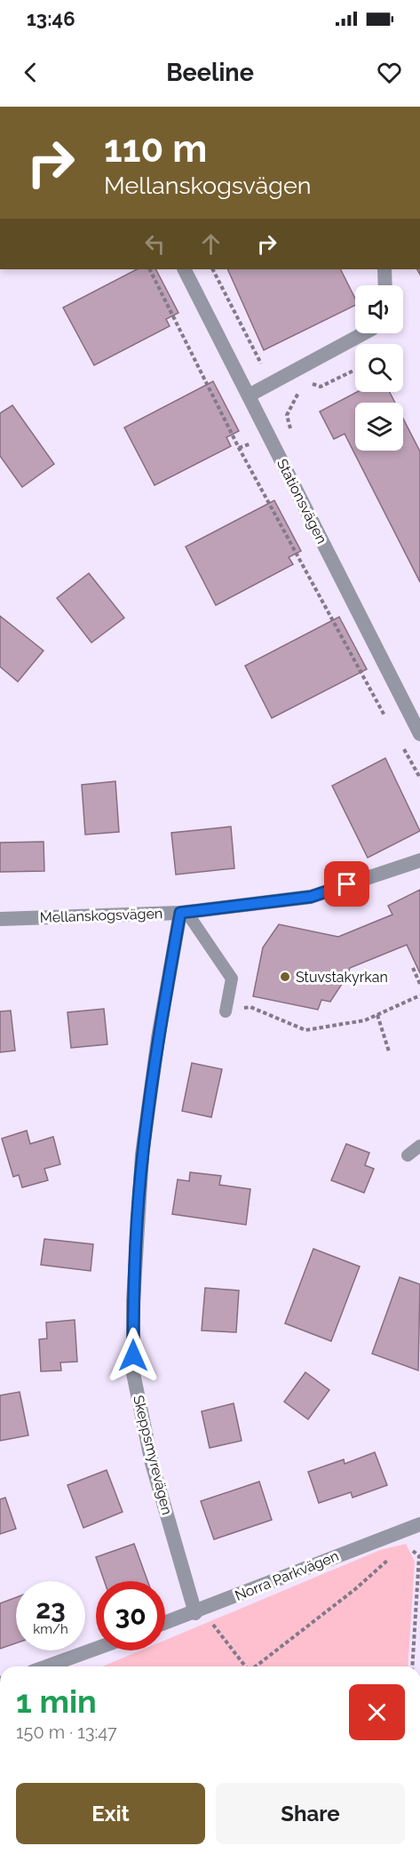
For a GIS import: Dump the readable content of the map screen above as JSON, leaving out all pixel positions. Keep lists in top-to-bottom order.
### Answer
{
  "streets": {
    "street": [
      "Stationsvägen",
      "Mellanskogsvägen",
      "Skeppsmyrevägen",
      "Norra Parkvägen"
    ]
  },
  "crossings": [
    ["Mellanskogsvägen", "Skeppsmyrevägen"],
    ["Skeppsmyrevägen", "Norra Parkvägen"]
  ],
  "places": ["Stuvstakyrkan"],
  "page": {
    "status": "13:46",
    "header": "Beeline",
    "turn": ["110 m", "Mellanskogsvägen"],
    "speed": "23 km/h",
    "limit": "30",
    "heading": ["1 min", "150 m · 13:47"],
    "buttons": ["Exit", "Share"]
  }
}
